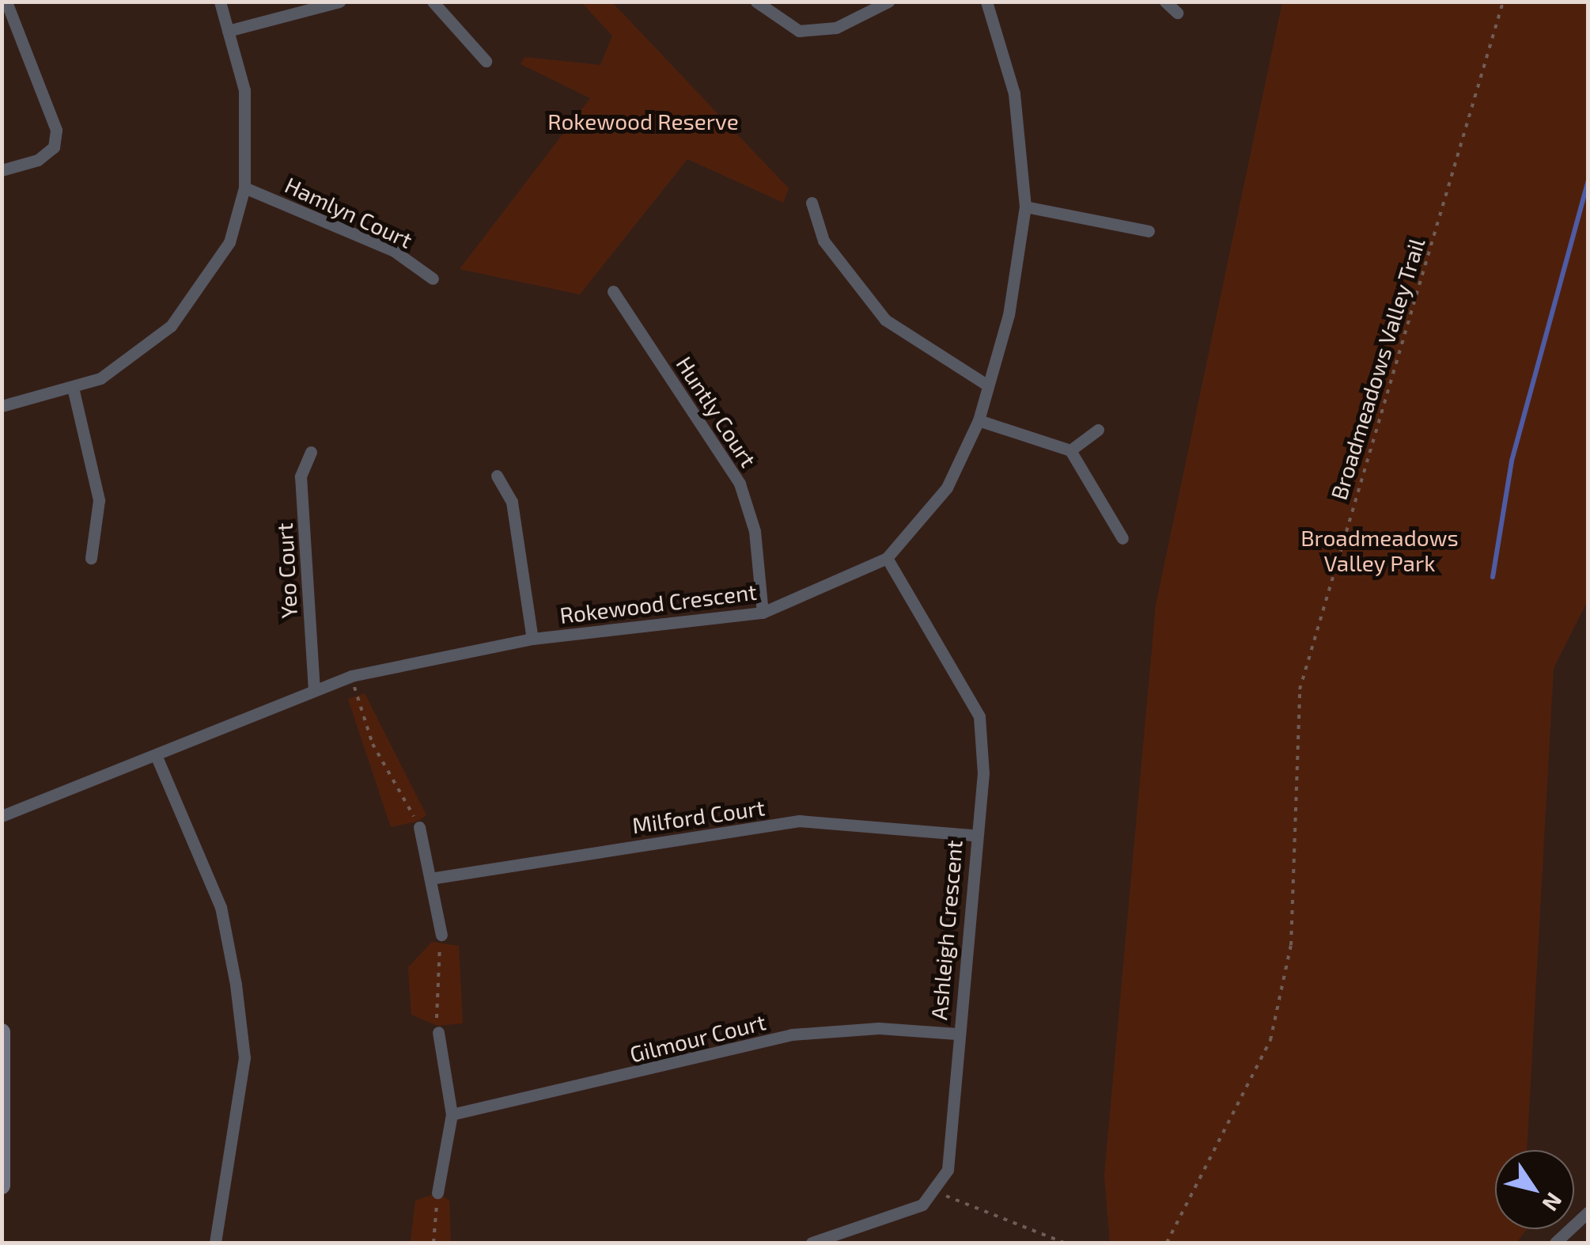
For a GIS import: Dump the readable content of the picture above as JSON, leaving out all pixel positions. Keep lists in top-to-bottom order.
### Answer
{
  "streets": {
    "street": [
      "Hamlyn Court",
      "Huntly Court",
      "Yeo Court",
      "Rokewood Crescent",
      "Milford Court",
      "Ashleigh Crescent",
      "Gilmour Court"
    ],
    "path": ["Broadmeadows Valley Trail"]
  },
  "crossings": [
    ["Huntly Court", "Rokewood Crescent"],
    ["Yeo Court", "Rokewood Crescent"],
    ["Rokewood Crescent", "Ashleigh Crescent"],
    ["Milford Court", "Ashleigh Crescent"],
    ["Ashleigh Crescent", "Gilmour Court"]
  ],
  "parks": ["Rokewood Reserve", "Broadmeadows Valley Park"],
  "north": "bottom right"
}
